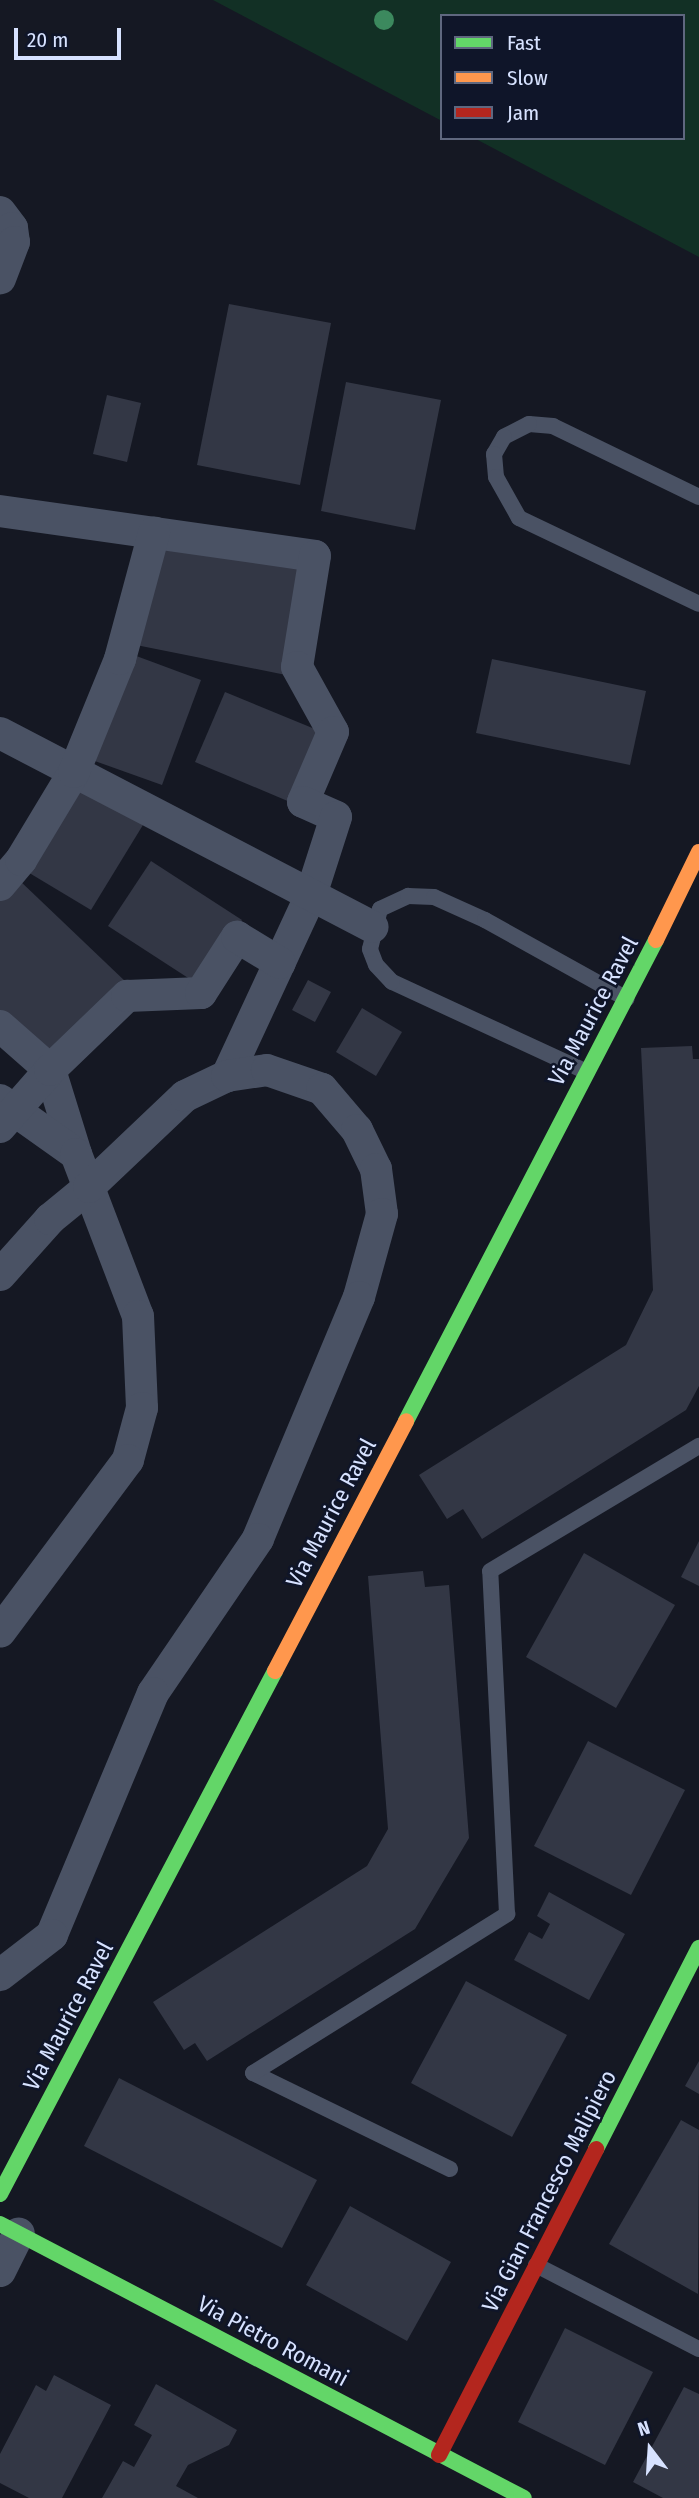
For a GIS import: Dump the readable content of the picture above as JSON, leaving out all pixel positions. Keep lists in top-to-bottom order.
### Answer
{
  "streets": {
    "street": ["Via Maurice Ravel", "Via Gian Francesco Malipiero", "Via Pietro Romani"]
  },
  "crossings": [
    ["Via Gian Francesco Malipiero", "Via Pietro Romani"]
  ],
  "legend": ["Fast", "Slow", "Jam"],
  "scale_bar": "20 m",
  "north": "top"
}
